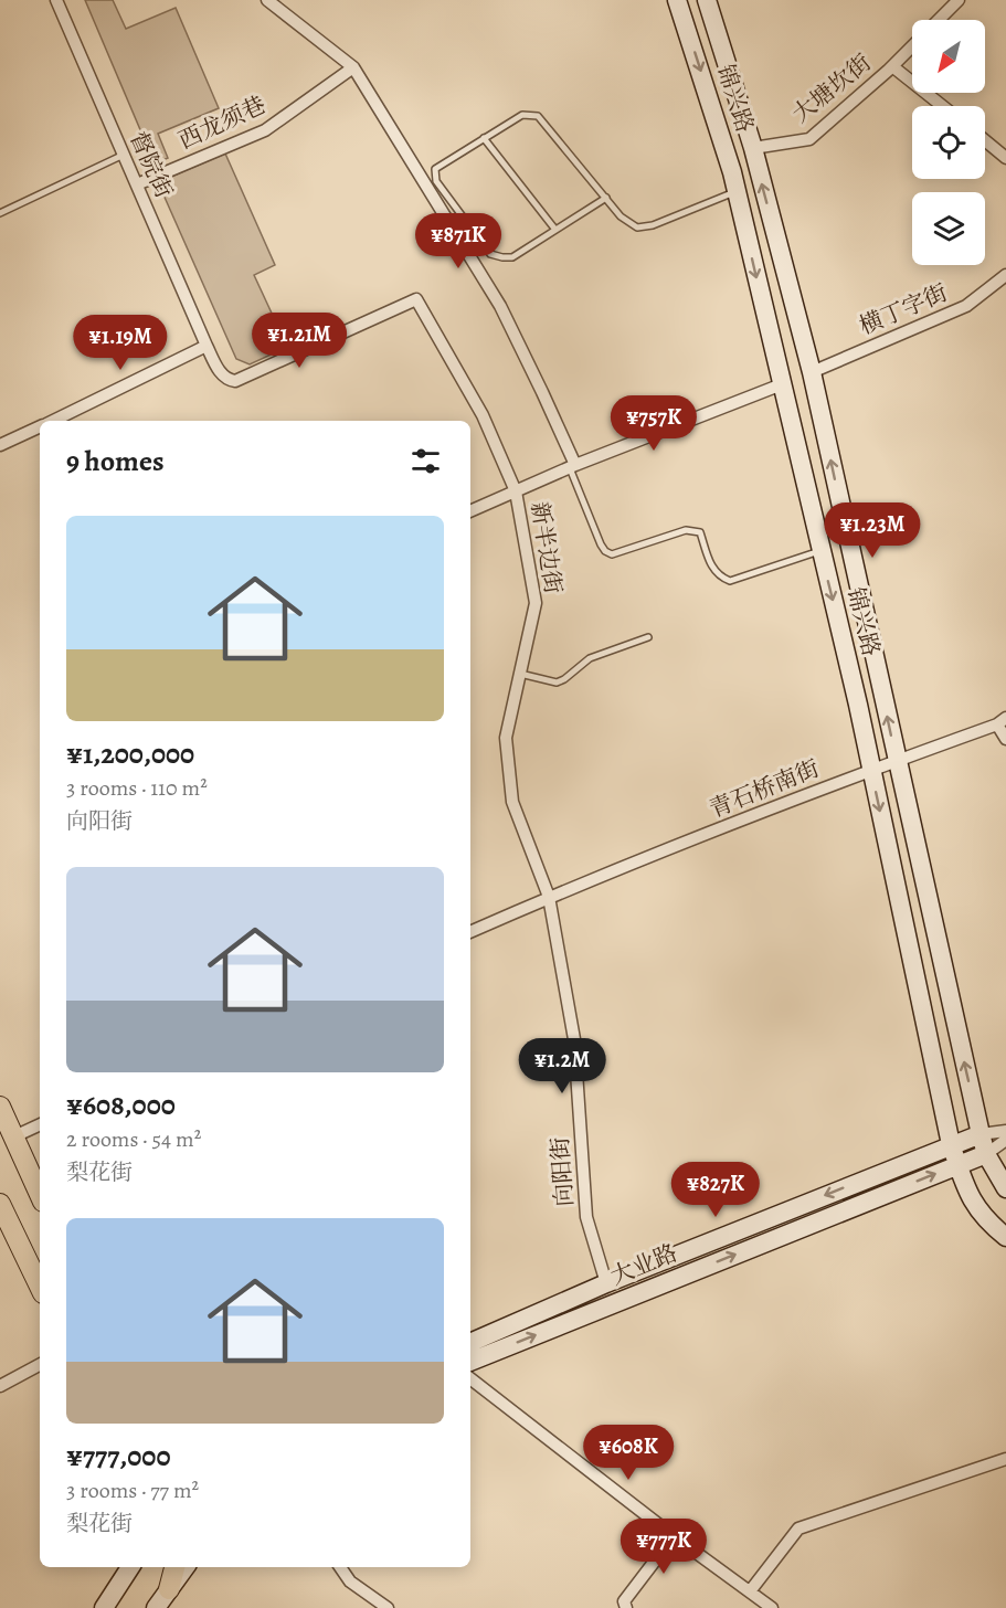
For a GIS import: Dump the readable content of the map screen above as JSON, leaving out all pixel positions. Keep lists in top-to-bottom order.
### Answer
{
  "streets": {
    "main road": ["锦兴路", "大业路"],
    "street": [
      "大塘坎街",
      "西龙须巷",
      "督院街",
      "横丁字街",
      "新半边街",
      "青石桥南街",
      "向阳街"
    ]
  },
  "crossings": [
    ["大塘坎街", "锦兴路"],
    ["锦兴路", "横丁字街"],
    ["锦兴路", "青石桥南街"],
    ["锦兴路", "大业路"],
    ["西龙须巷", "督院街"],
    ["督院街", "新半边街"],
    ["新半边街", "青石桥南街"],
    ["新半边街", "向阳街"],
    ["青石桥南街", "向阳街"],
    ["向阳街", "大业路"]
  ],
  "north": "bottom left",
  "page": {
    "price": [
      "¥871K",
      "¥1.21M",
      "¥1.19M",
      "¥757K",
      "¥1.23M",
      "¥1.2M",
      "¥827K",
      "¥608K",
      "¥777K"
    ],
    "heading": "9 homes",
    "list": [
      {
        "name": "¥1,200,000",
        "note": "3 rooms · 110 m² · 向阳街"
      },
      {
        "name": "¥608,000",
        "note": "2 rooms · 54 m² · 梨花街"
      },
      {
        "name": "¥777,000",
        "note": "3 rooms · 77 m² · 梨花街"
      }
    ]
  }
}
